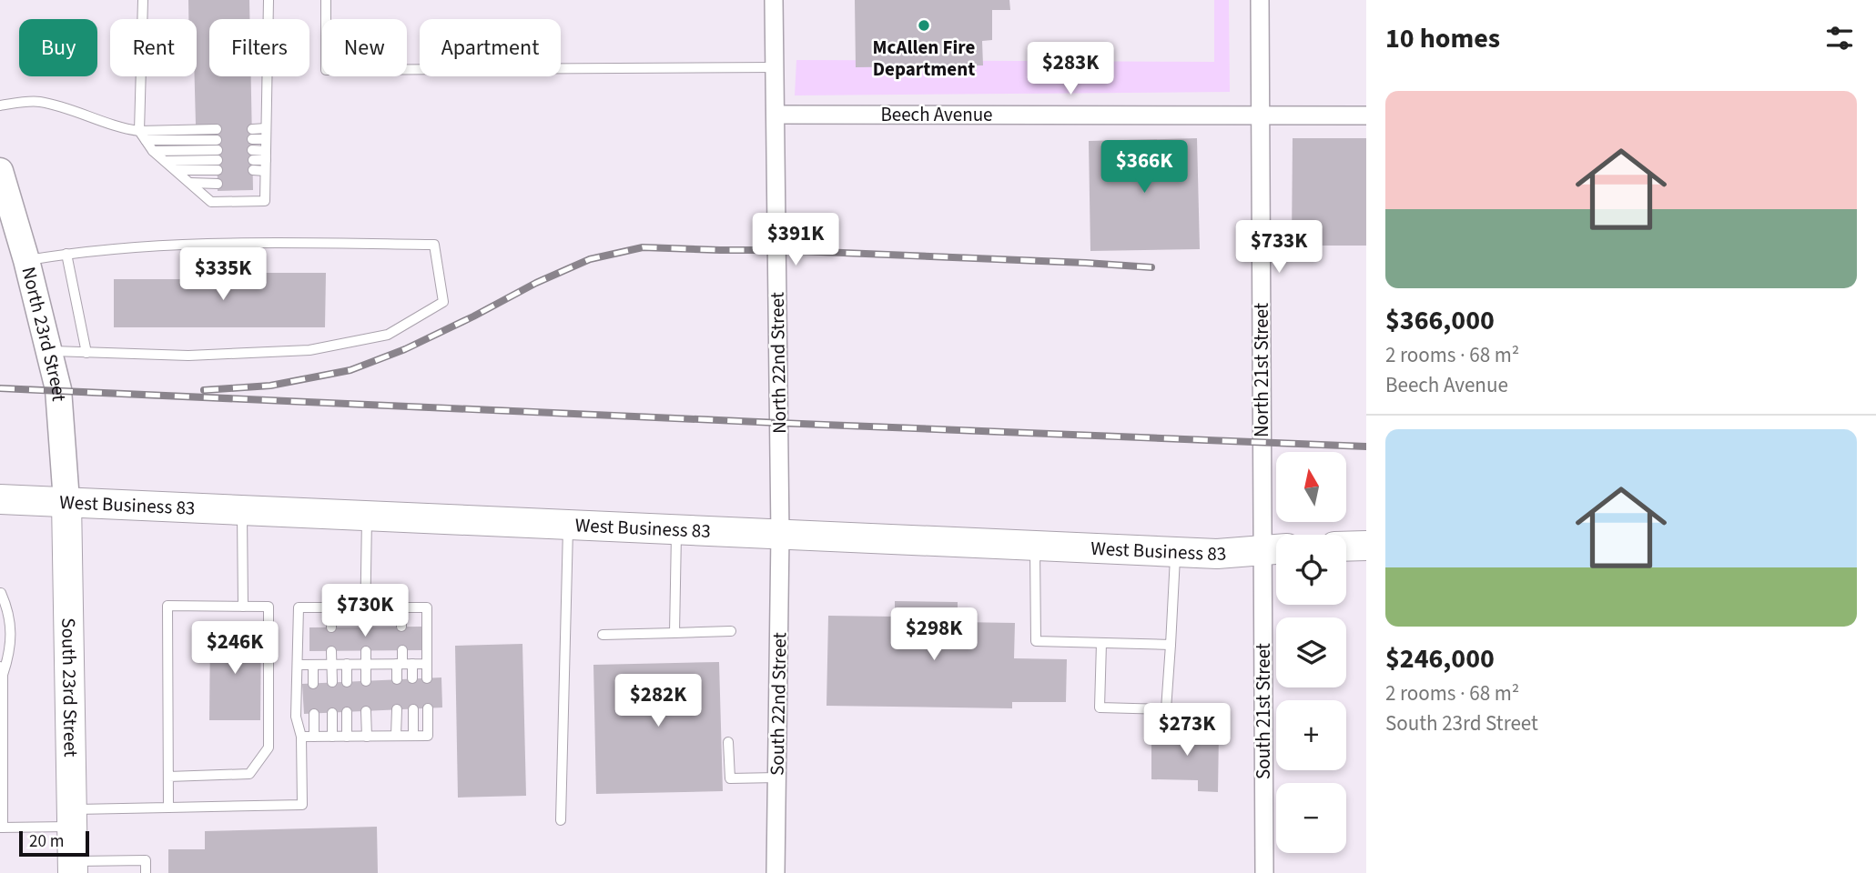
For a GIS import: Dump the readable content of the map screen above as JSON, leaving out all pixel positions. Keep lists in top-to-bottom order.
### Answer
{
  "streets": {
    "main road": ["North 23rd Street", "West Business 83", "South 23rd Street"],
    "street": [
      "Beech Avenue",
      "North 22nd Street",
      "North 21st Street",
      "South 22nd Street",
      "South 21st Street"
    ]
  },
  "crossings": [
    ["Beech Avenue", "North 22nd Street"],
    ["Beech Avenue", "North 21st Street"],
    ["North 23rd Street", "West Business 83"],
    ["North 23rd Street", "South 23rd Street"],
    ["North 22nd Street", "West Business 83"],
    ["North 22nd Street", "South 22nd Street"],
    ["North 21st Street", "West Business 83"],
    ["North 21st Street", "South 21st Street"],
    ["West Business 83", "South 23rd Street"],
    ["West Business 83", "South 22nd Street"],
    ["West Business 83", "South 21st Street"]
  ],
  "places": ["McAllen Fire Department"],
  "scale_bar": "20 m",
  "north": "top",
  "page": {
    "heading": "10 homes",
    "chip": [
      "Buy",
      "Rent",
      "Filters",
      "New",
      "Apartment"
    ],
    "price": [
      "$283K",
      "$366K",
      "$391K",
      "$733K",
      "$335K",
      "$730K",
      "$298K",
      "$246K",
      "$282K",
      "$273K"
    ],
    "list": [
      {
        "name": "$366,000",
        "note": "2 rooms · 68 m² · Beech Avenue"
      },
      {
        "name": "$246,000",
        "note": "2 rooms · 68 m² · South 23rd Street"
      }
    ],
    "map_buttons": ["+", "−"],
    "scale": "20 m"
  }
}
